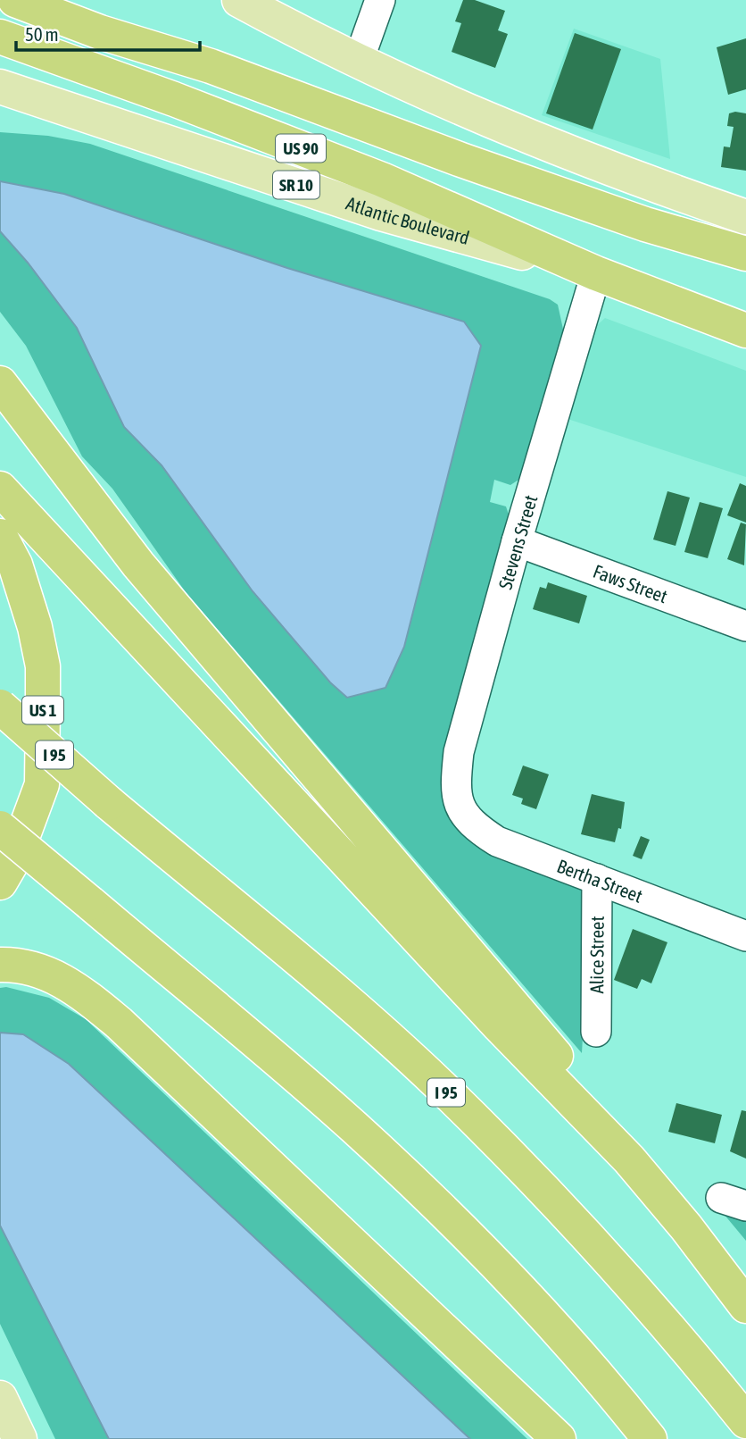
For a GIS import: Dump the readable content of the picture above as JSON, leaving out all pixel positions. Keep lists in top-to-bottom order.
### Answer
{
  "streets": {
    "highway": [
      "US 90",
      "Atlantic Boulevard",
      "US 1",
      "I 95"
    ],
    "main road": ["SR 10"],
    "street": [
      "Stevens Street",
      "Faws Street",
      "Bertha Street",
      "Alice Street"
    ]
  },
  "crossings": [
    ["US 90", "Atlantic Boulevard"],
    ["US 90", "Stevens Street"],
    ["Atlantic Boulevard", "Stevens Street"],
    ["Stevens Street", "Faws Street"],
    ["Stevens Street", "Bertha Street"],
    ["Bertha Street", "Alice Street"]
  ],
  "scale_bar": "50 m"
}
